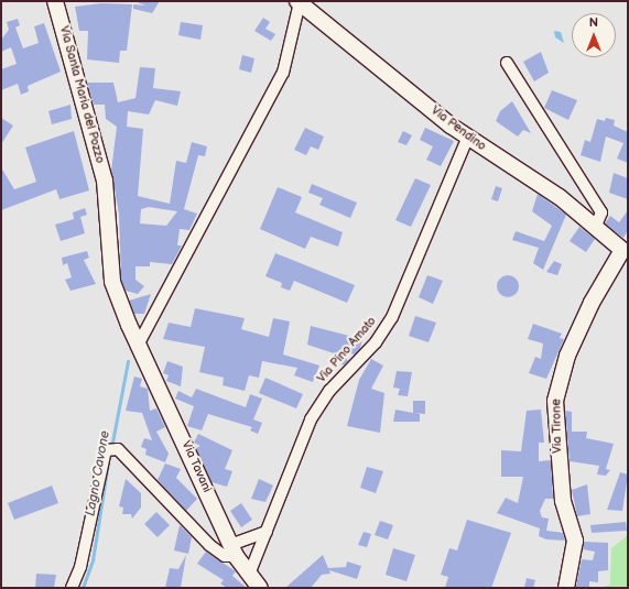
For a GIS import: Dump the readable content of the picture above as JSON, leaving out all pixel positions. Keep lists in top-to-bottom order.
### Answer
{
  "streets": {
    "street": [
      "Via Santa Maria del Pozzo",
      "Via Pendino",
      "Via Pino Amato",
      "Via Tirone",
      "Via Tavani"
    ]
  },
  "crossings": [
    ["Via Santa Maria del Pozzo", "Via Tavani"],
    ["Via Pendino", "Via Pino Amato"],
    ["Via Pendino", "Via Tirone"],
    ["Via Pino Amato", "Via Tavani"]
  ],
  "water": ["Lagno Cavone"],
  "north": "top"
}
